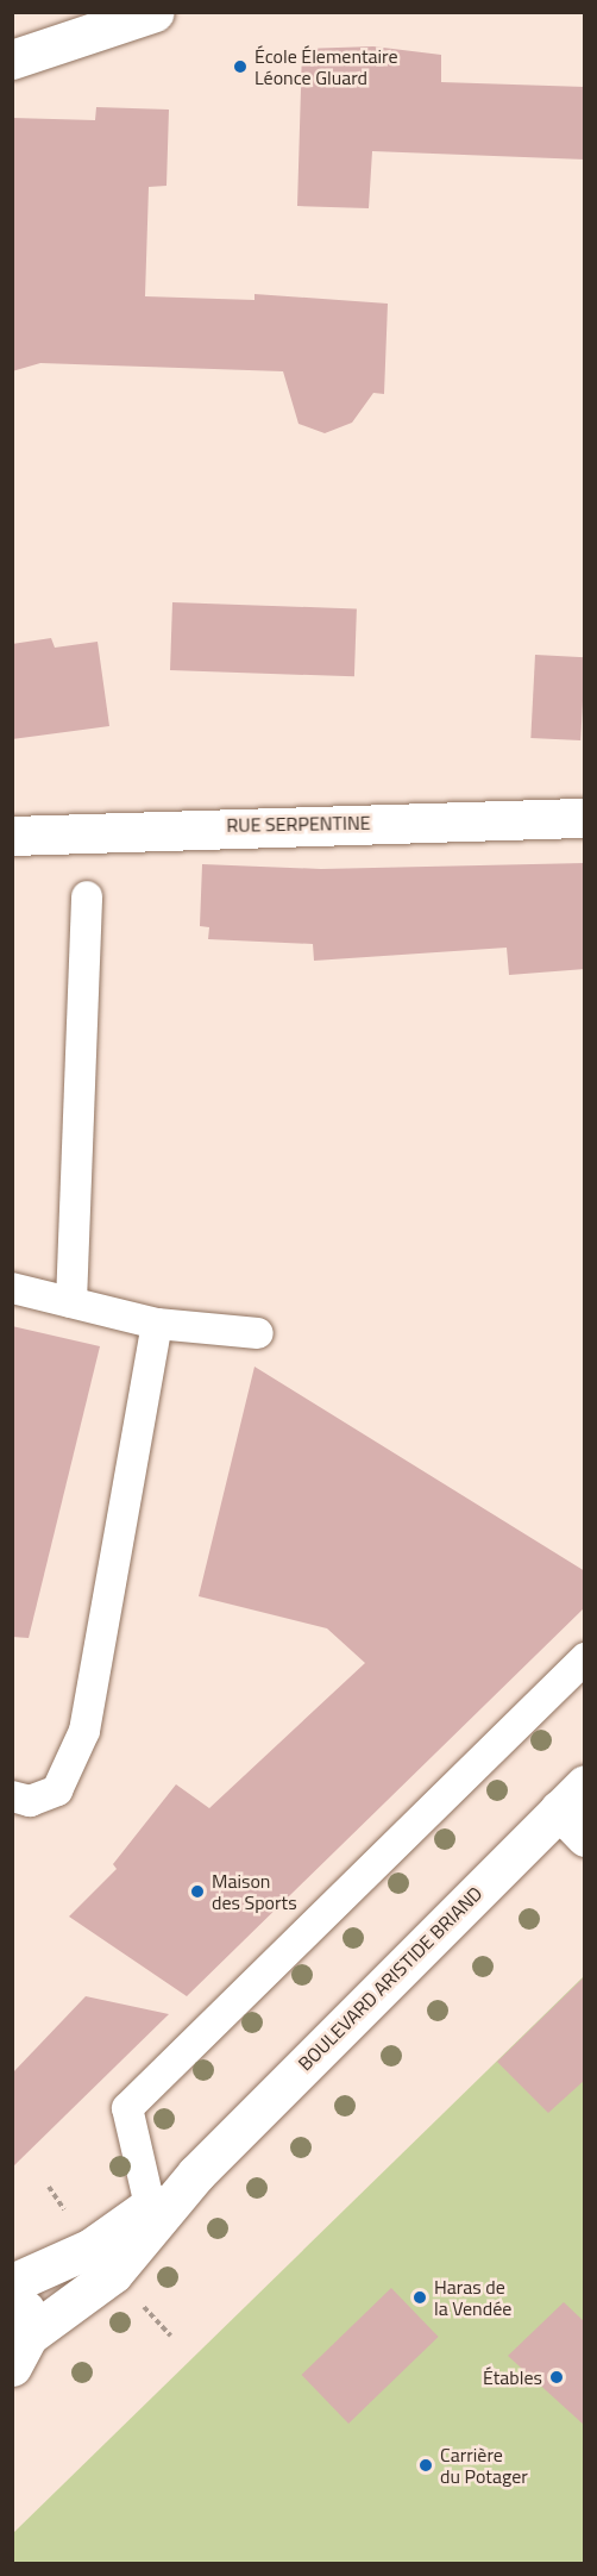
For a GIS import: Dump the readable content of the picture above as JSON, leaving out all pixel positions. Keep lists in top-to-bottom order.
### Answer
{
  "streets": {
    "main road": ["RUE SERPENTINE", "BOULEVARD ARISTIDE BRIAND"]
  },
  "places": [
    "École Élementaire Léonce Gluard",
    "Maison des Sports",
    "Haras de la Vendée",
    "Étables",
    "Carrière du Potager"
  ]
}
